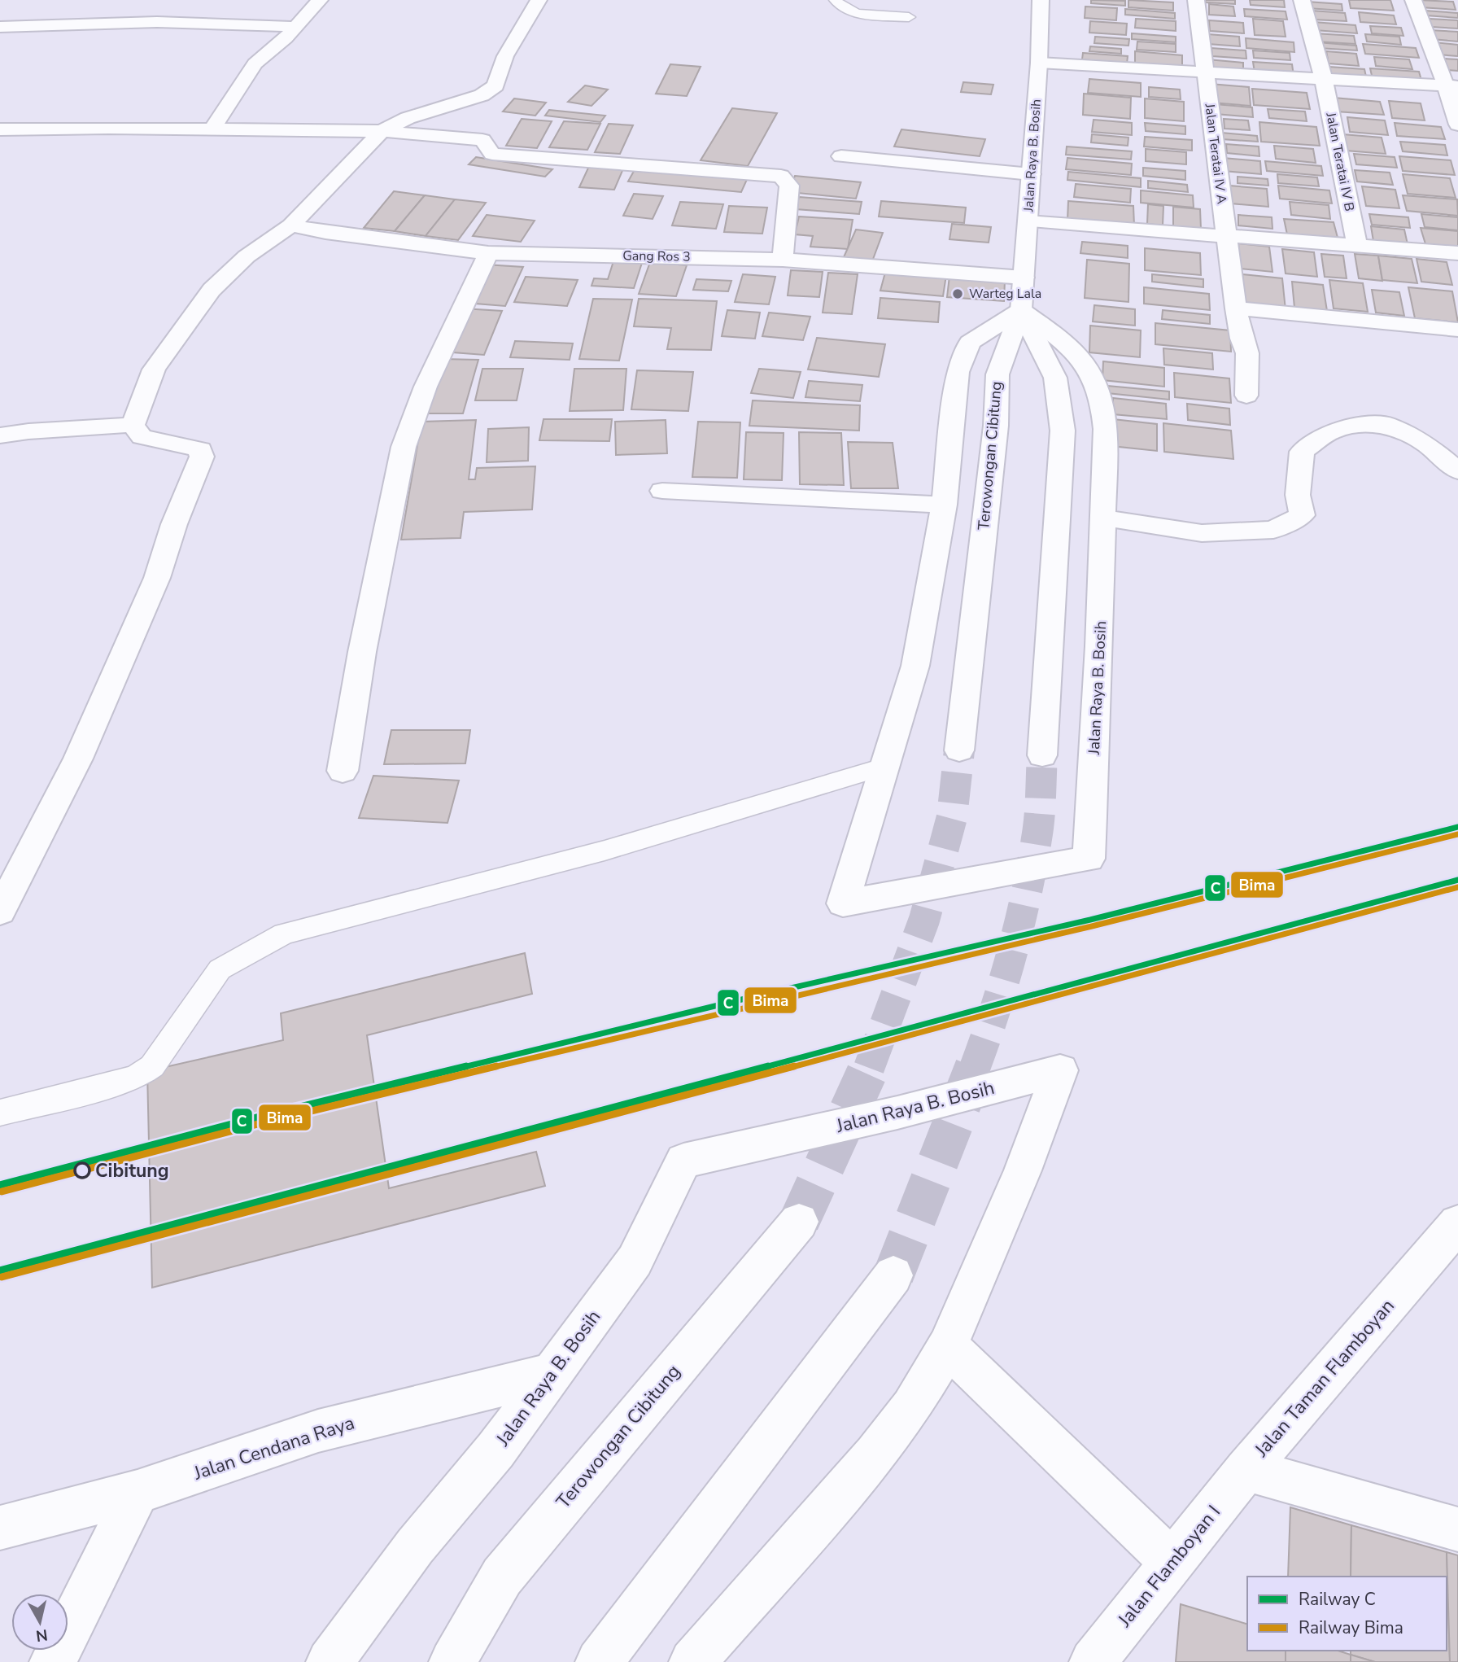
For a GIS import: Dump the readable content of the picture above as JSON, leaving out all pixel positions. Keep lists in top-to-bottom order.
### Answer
{
  "streets": {
    "street": [
      "Jalan Teratai IV A",
      "Jalan Raya B. Bosih",
      "Jalan Teratai IV B",
      "Gang Ros 3",
      "Terowongan Cibitung",
      "Jalan Taman Flamboyan",
      "Jalan Cendana Raya",
      "Jalan Flamboyan I"
    ]
  },
  "crossings": [
    ["Jalan Raya B. Bosih", "Gang Ros 3"],
    ["Jalan Raya B. Bosih", "Terowongan Cibitung"],
    ["Jalan Raya B. Bosih", "Jalan Cendana Raya"],
    ["Jalan Taman Flamboyan", "Jalan Flamboyan I"]
  ],
  "places": ["Warteg Lala", "Cibitung"],
  "lines": ["rail line C", "rail line Bima"],
  "legend": ["Railway C", "Railway Bima"],
  "north": "bottom"
}
